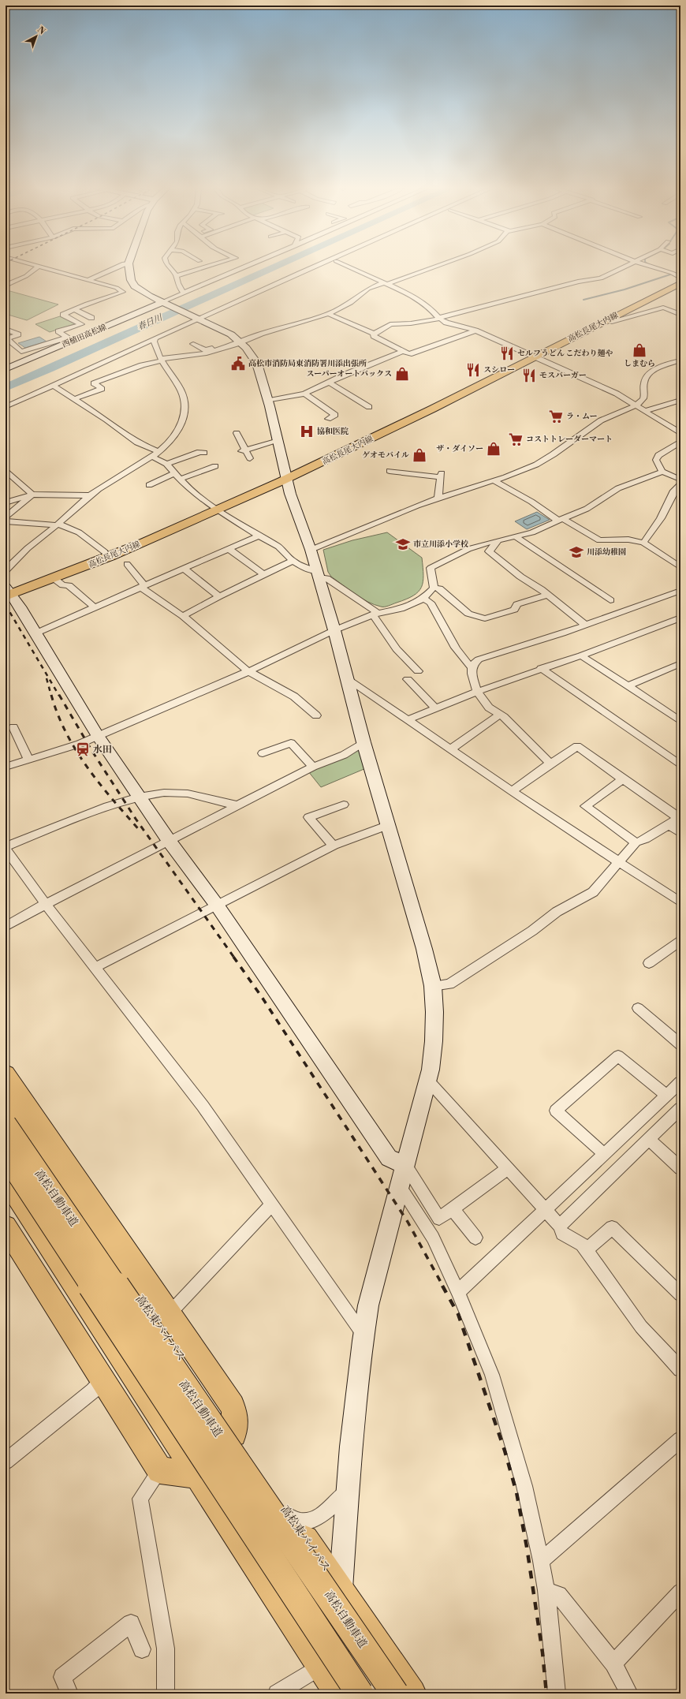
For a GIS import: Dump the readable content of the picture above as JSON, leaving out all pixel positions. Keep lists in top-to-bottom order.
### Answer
{
  "streets": {
    "highway": ["高松自動車道", "高松東バイパス"],
    "main road": ["高松長尾大内線"],
    "street": ["西植田高松線"]
  },
  "water": ["春日川"],
  "places": {
    "shop": [
      "しまむら",
      "スーパーオートバックス",
      "ザ・ダイソー",
      "ゲオモバイル"
    ],
    "restaurant": ["セルフうどん こだわり麺や", "スシロー", "モスバーガー"],
    "public building": ["高松市消防局東消防署川添出張所"],
    "supermarket": ["ラ・ムー", "コストトレーダーマート"],
    "hospital": ["協和医院"],
    "school or university": ["市立川添小学校", "川添幼稚園"],
    "station": ["水田"]
  },
  "north": "top right"
}
